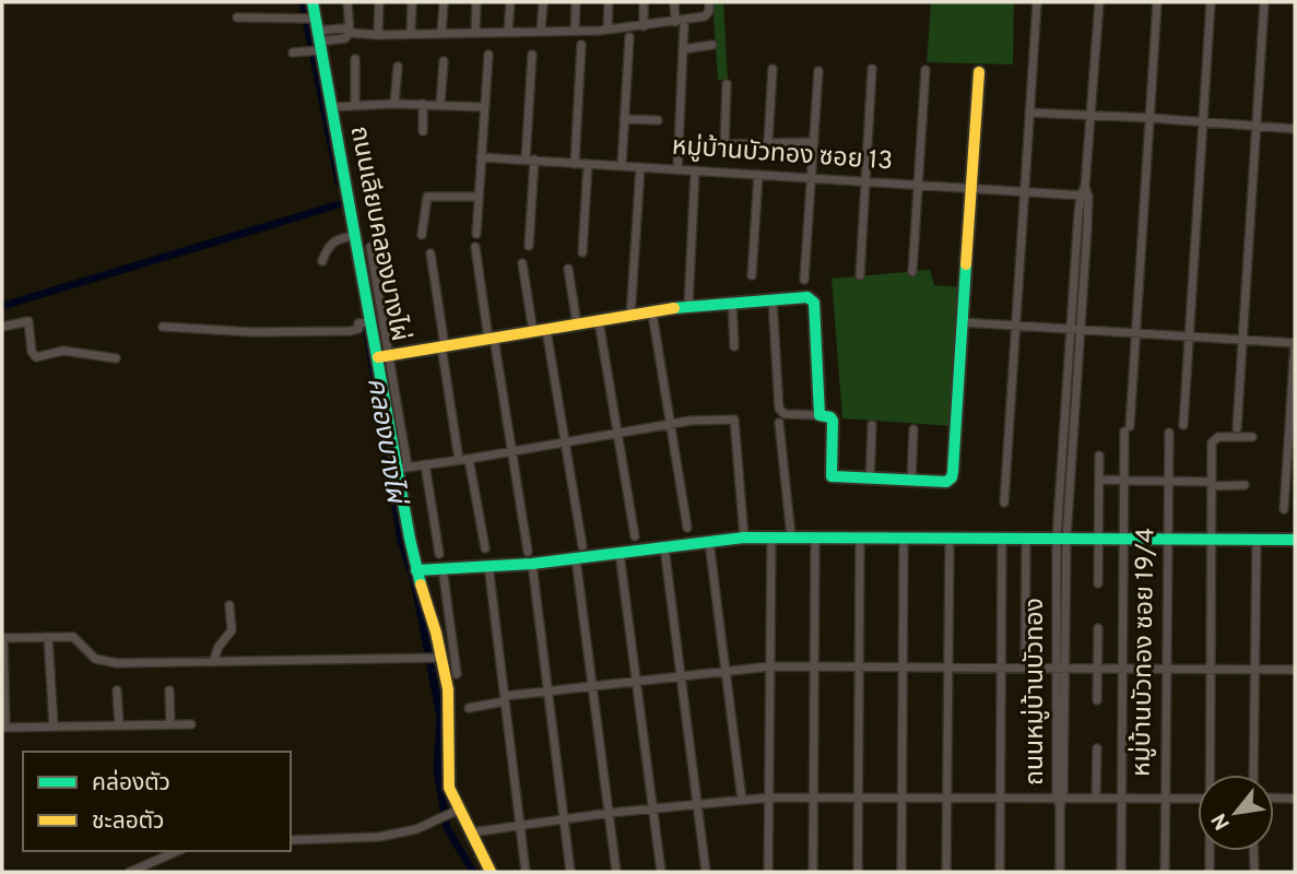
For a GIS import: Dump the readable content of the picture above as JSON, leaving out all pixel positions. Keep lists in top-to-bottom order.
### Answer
{
  "streets": {
    "street": [
      "หมู่บ้านบัวทอง ซอย 13",
      "ถนนเลียบคลองบางไผ่",
      "หมู่บ้านบัวทอง ซอย 19/4",
      "ถนนหมู่บ้านบัวทอง"
    ]
  },
  "crossings": [
    ["หมู่บ้านบัวทอง ซอย 13", "ถนนหมู่บ้านบัวทอง"]
  ],
  "water": ["คลองบางไผ่"],
  "legend": ["คล่องตัว", "ชะลอตัว"],
  "north": "bottom left"
}
